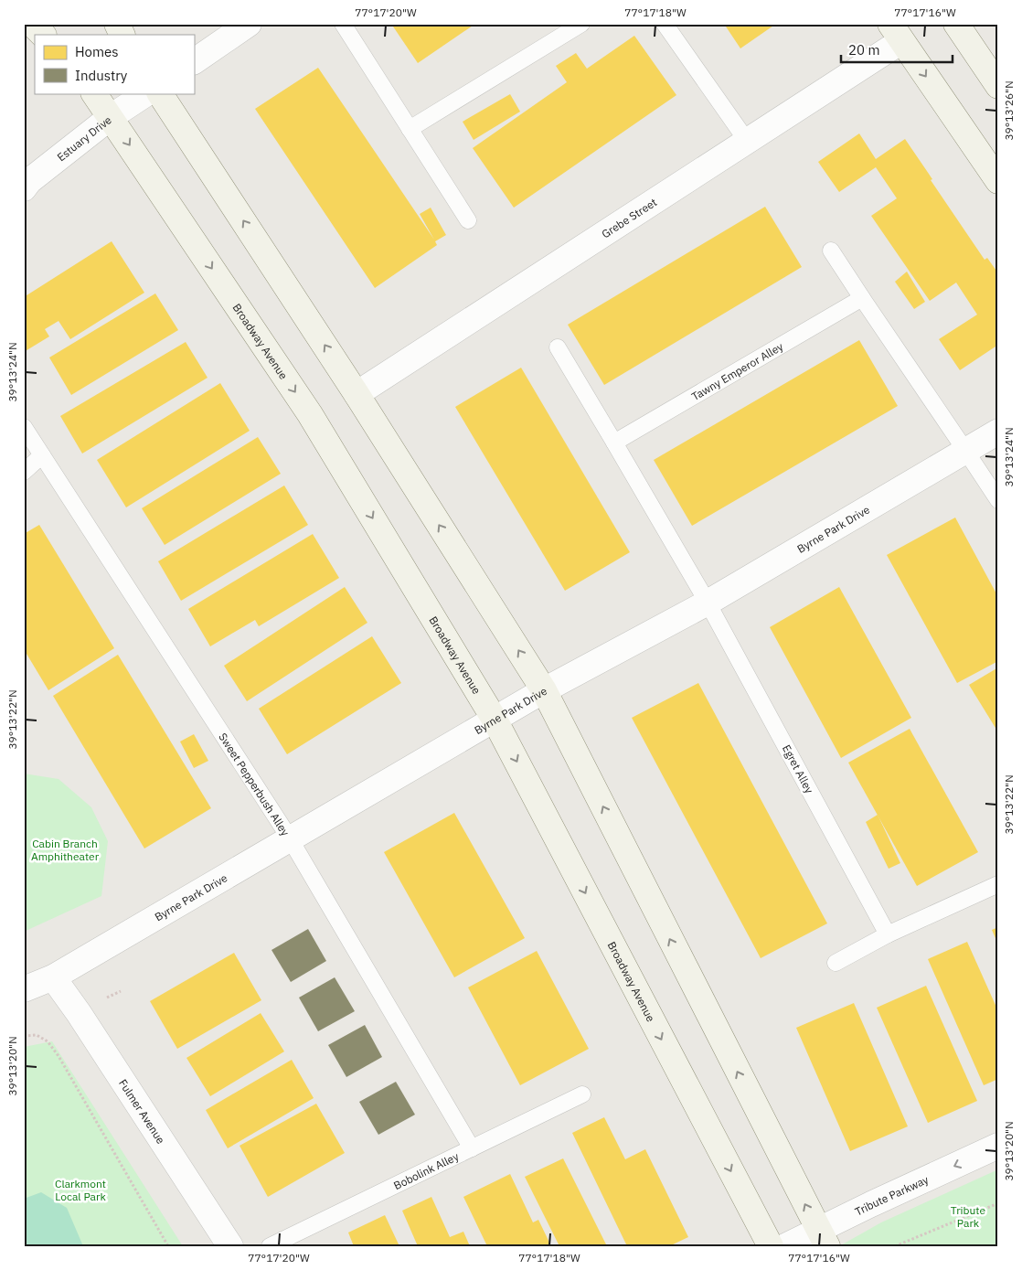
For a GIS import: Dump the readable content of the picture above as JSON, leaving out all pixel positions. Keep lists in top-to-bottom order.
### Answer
{
  "streets": {
    "street": [
      "Estuary Drive",
      "Grebe Street",
      "Broadway Avenue",
      "Byrne Park Drive",
      "Fulmer Avenue",
      "Tribute Parkway"
    ],
    "lane": [
      "Tawny Emperor Alley",
      "Egret Alley",
      "Sweet Pepperbush Alley",
      "Bobolink Alley"
    ]
  },
  "crossings": [
    ["Estuary Drive", "Broadway Avenue"],
    ["Broadway Avenue", "Byrne Park Drive"],
    ["Byrne Park Drive", "Egret Alley"],
    ["Byrne Park Drive", "Sweet Pepperbush Alley"],
    ["Byrne Park Drive", "Fulmer Avenue"],
    ["Sweet Pepperbush Alley", "Bobolink Alley"]
  ],
  "one_way": ["Tribute Parkway"],
  "parks": ["Cabin Branch Amphitheater", "Clarkmont Local Park", "Tribute Park"],
  "legend": ["Homes", "Industry"],
  "scale_bar": "20 m",
  "coordinates": [
    "77°17'20\"W",
    "77°17'18\"W",
    "77°17'16\"W",
    "39°13'26\"N",
    "39°13'24\"N",
    "39°13'22\"N",
    "39°13'20\"N"
  ]
}
